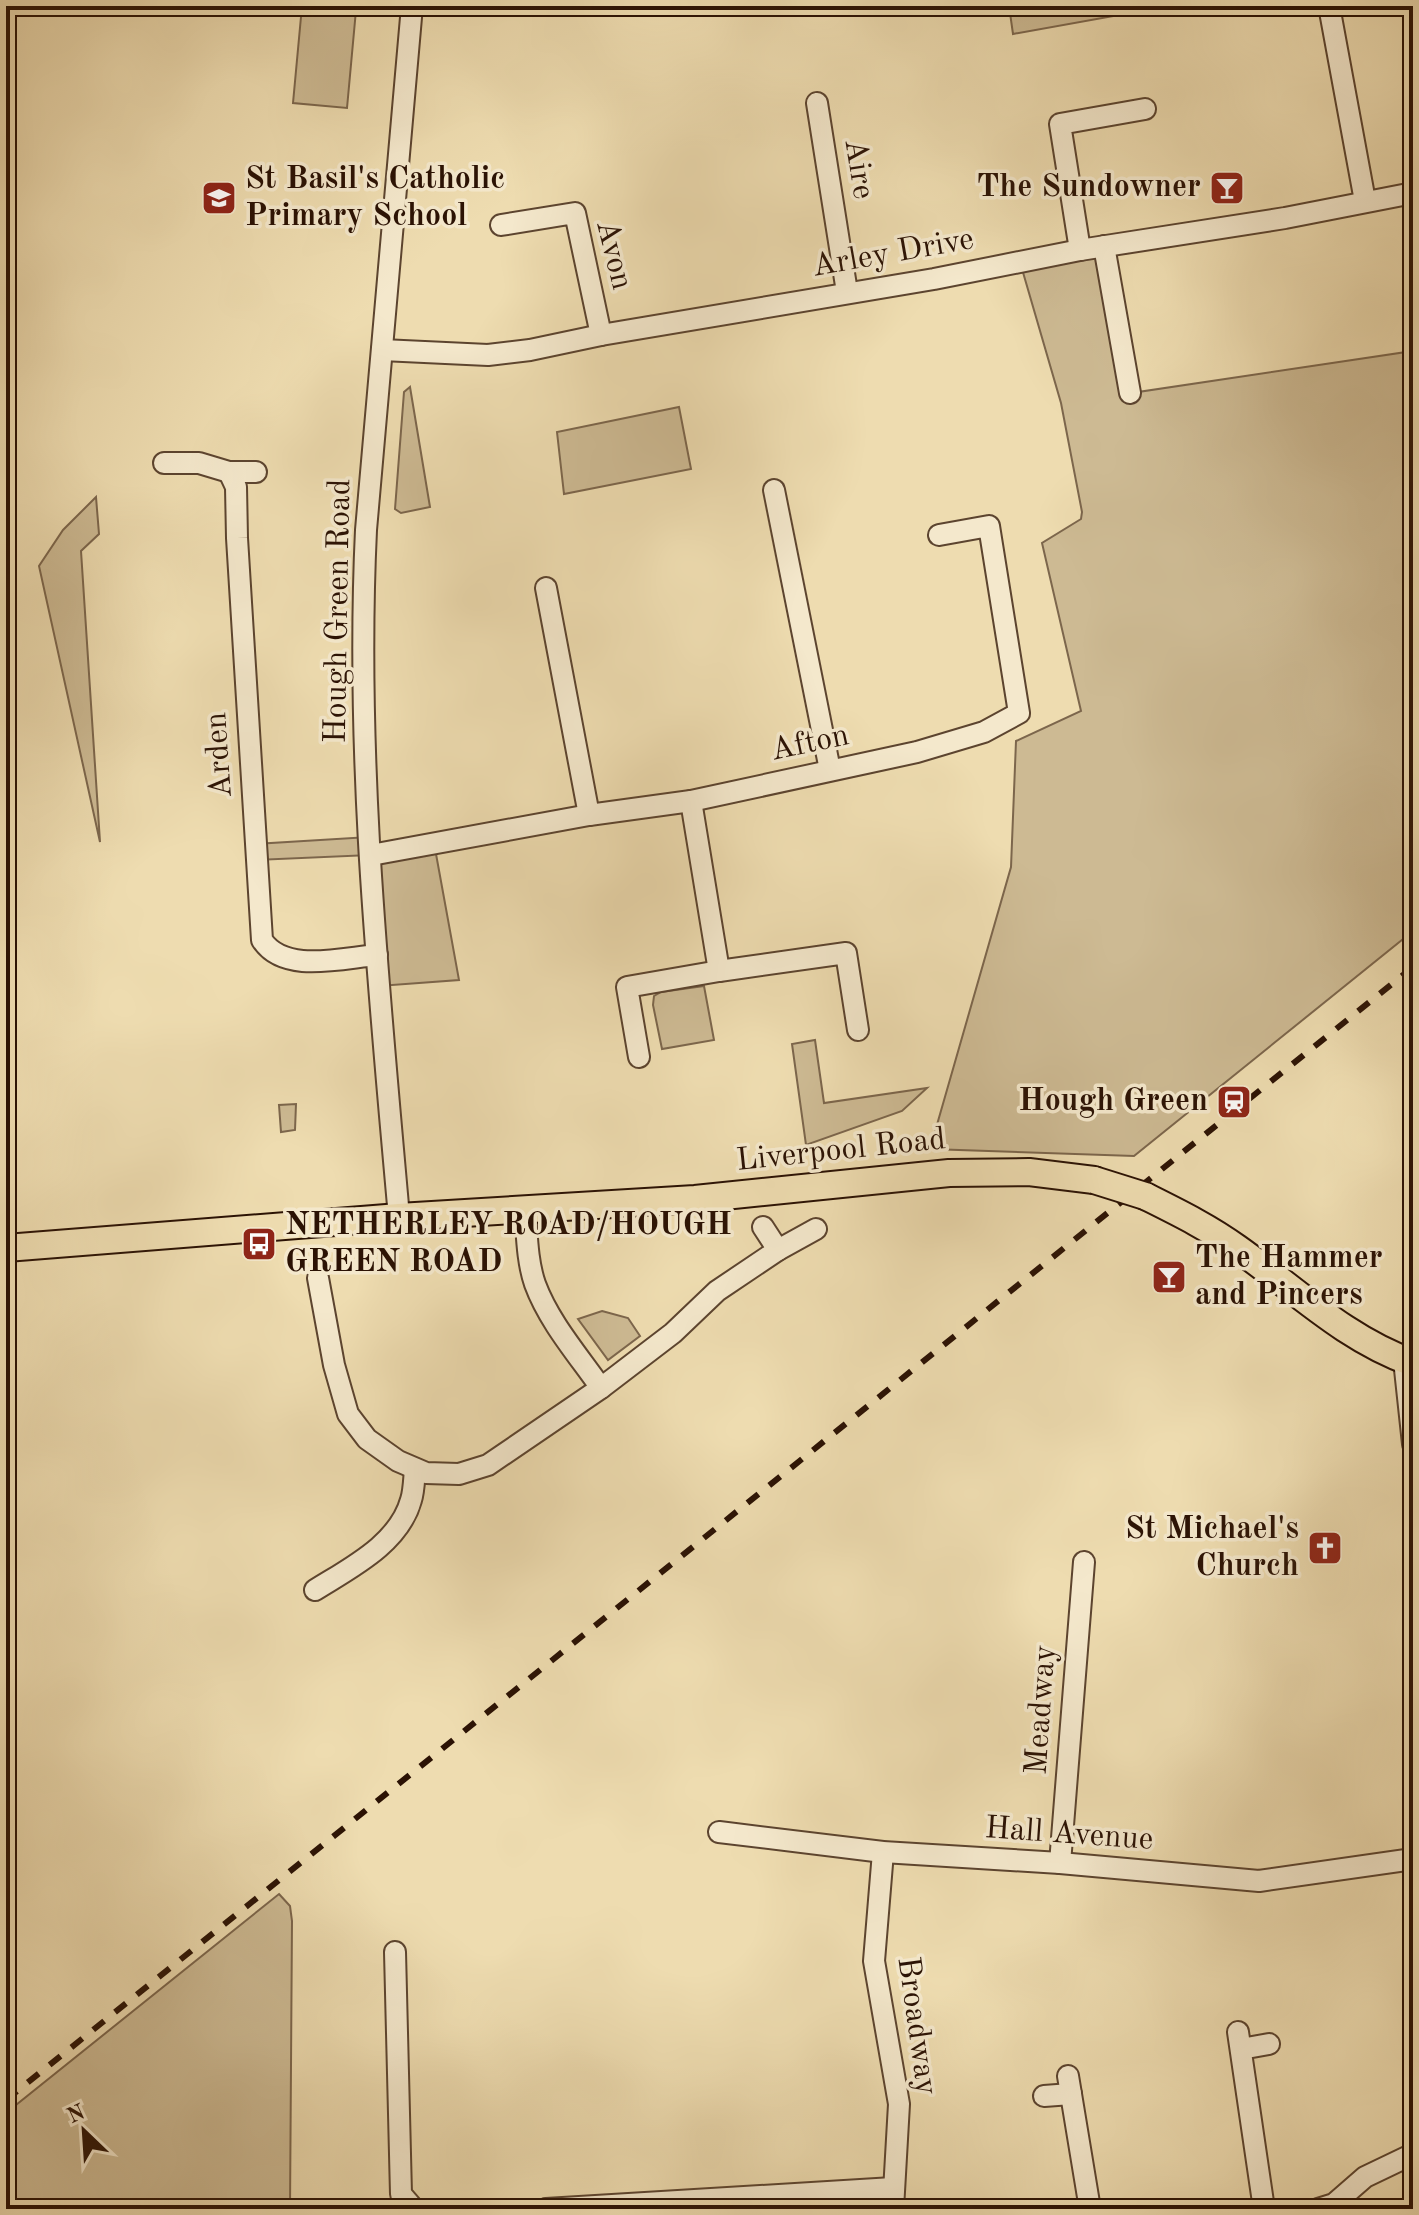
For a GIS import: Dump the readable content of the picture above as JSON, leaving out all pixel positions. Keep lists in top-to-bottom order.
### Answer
{
  "streets": {
    "main road": ["Liverpool Road"],
    "street": [
      "Aire",
      "Arley Drive",
      "Avon",
      "Hough Green Road",
      "Afton",
      "Arden",
      "Meadway",
      "Hall Avenue",
      "Broadway"
    ]
  },
  "crossings": [
    ["Aire", "Arley Drive"],
    ["Arley Drive", "Avon"],
    ["Arley Drive", "Hough Green Road"],
    ["Hough Green Road", "Afton"],
    ["Hough Green Road", "Arden"],
    ["Hough Green Road", "Liverpool Road"],
    ["Meadway", "Hall Avenue"],
    ["Hall Avenue", "Broadway"]
  ],
  "places": {
    "bar": ["The Sundowner", "The Hammer and Pincers"],
    "school or university": ["St Basil's Catholic Primary School"],
    "station": ["Hough Green"],
    "bus stop": ["NETHERLEY ROAD/HOUGH GREEN ROAD"],
    "church": ["St Michael's Church"]
  },
  "north": "top left"
}
